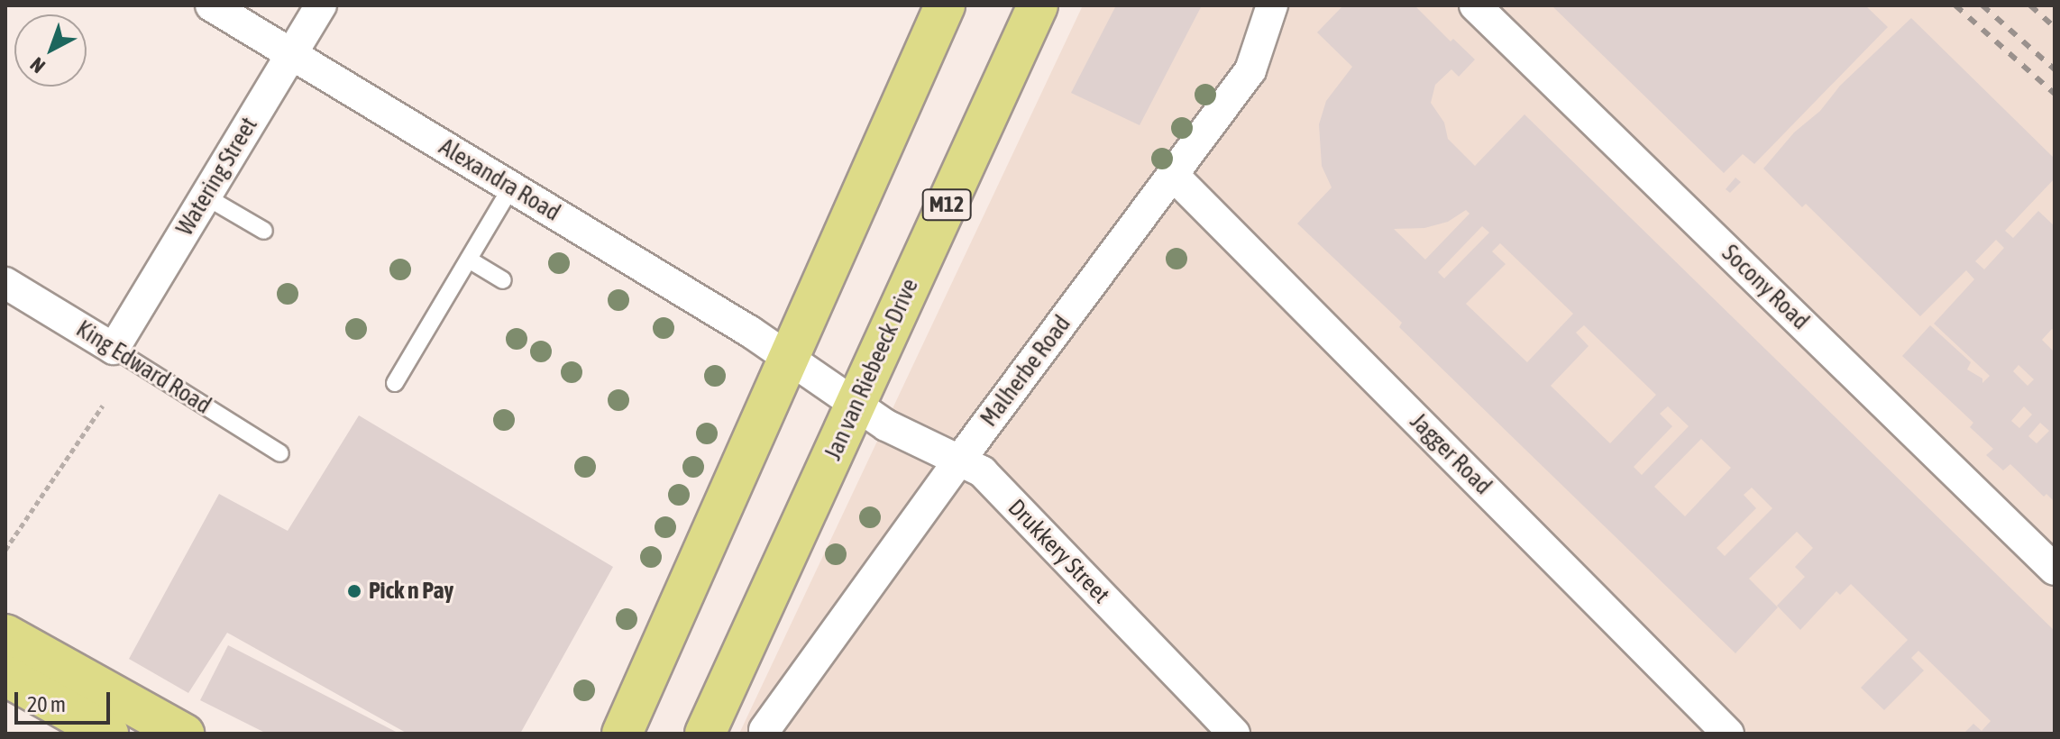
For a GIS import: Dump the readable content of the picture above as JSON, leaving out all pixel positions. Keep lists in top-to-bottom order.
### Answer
{
  "streets": {
    "main road": ["M12", "Jan van Riebeeck Drive"],
    "street": [
      "Watering Street",
      "Alexandra Road",
      "Socony Road",
      "King Edward Road",
      "Malherbe Road",
      "Jagger Road",
      "Drukkery Street"
    ]
  },
  "crossings": [
    ["Watering Street", "Alexandra Road"],
    ["Watering Street", "King Edward Road"],
    ["Alexandra Road", "Jan van Riebeeck Drive"],
    ["Alexandra Road", "Drukkery Street"],
    ["Jan van Riebeeck Drive", "Drukkery Street"],
    ["Malherbe Road", "Jagger Road"],
    ["Malherbe Road", "Drukkery Street"]
  ],
  "places": ["Pick n Pay"],
  "scale_bar": "20 m",
  "north": "bottom left"
}
